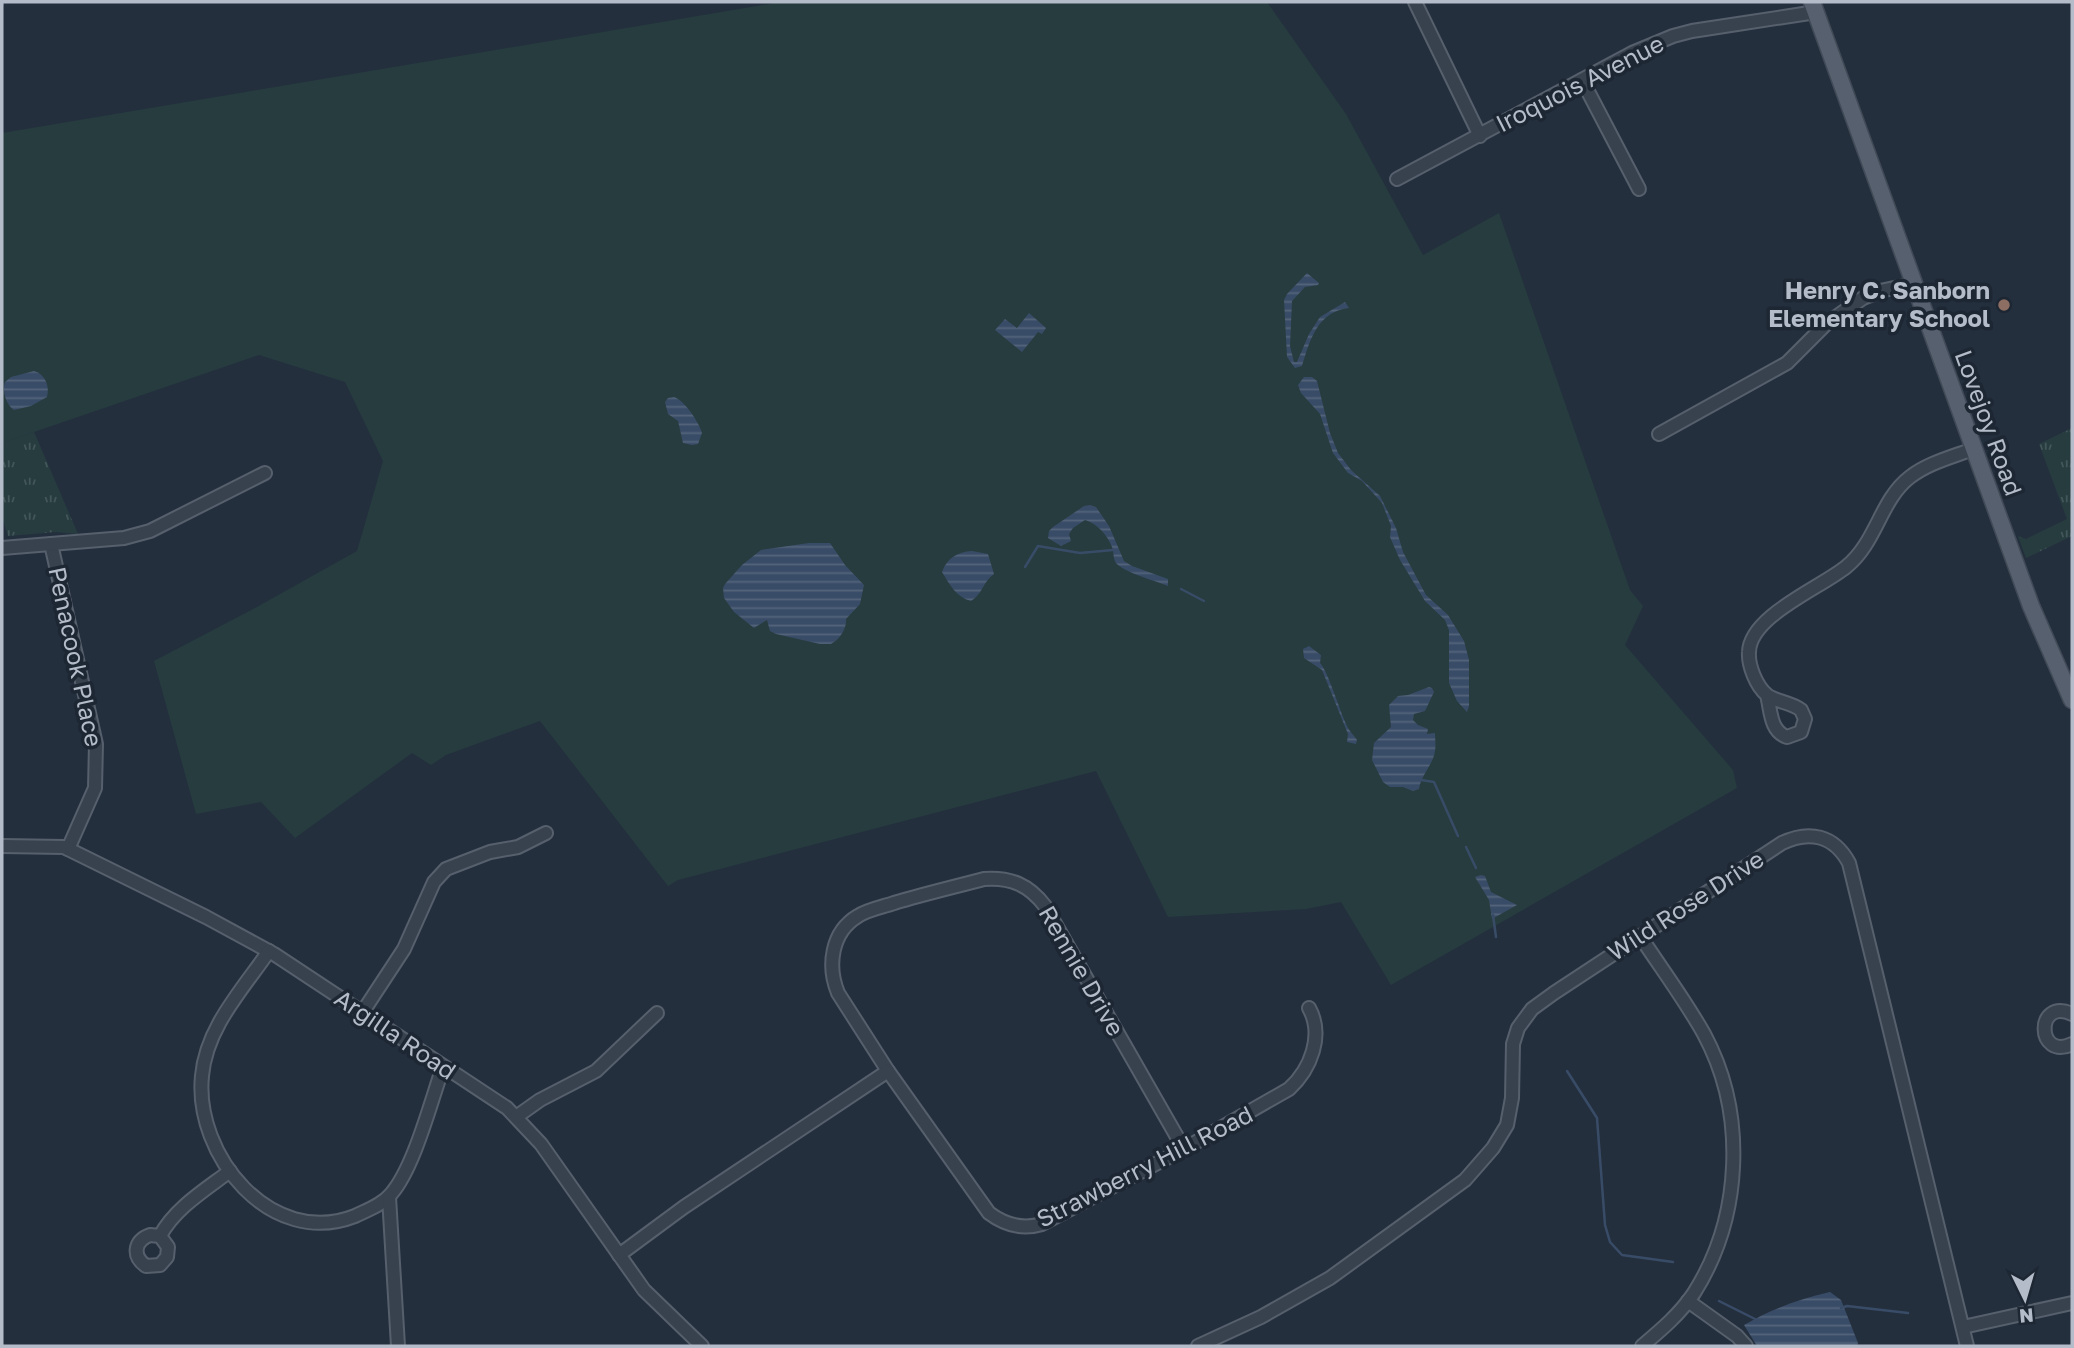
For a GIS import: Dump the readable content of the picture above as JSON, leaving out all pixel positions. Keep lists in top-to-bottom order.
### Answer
{
  "streets": {
    "main road": ["Lovejoy Road"],
    "street": [
      "Iroquois Avenue",
      "Penacook Place",
      "Wild Rose Drive",
      "Rennie Drive",
      "Argilla Road",
      "Strawberry Hill Road"
    ]
  },
  "crossings": [
    ["Iroquois Avenue", "Lovejoy Road"],
    ["Penacook Place", "Argilla Road"],
    ["Rennie Drive", "Strawberry Hill Road"]
  ],
  "places": ["Henry C. Sanborn Elementary School"],
  "north": "bottom"
}
